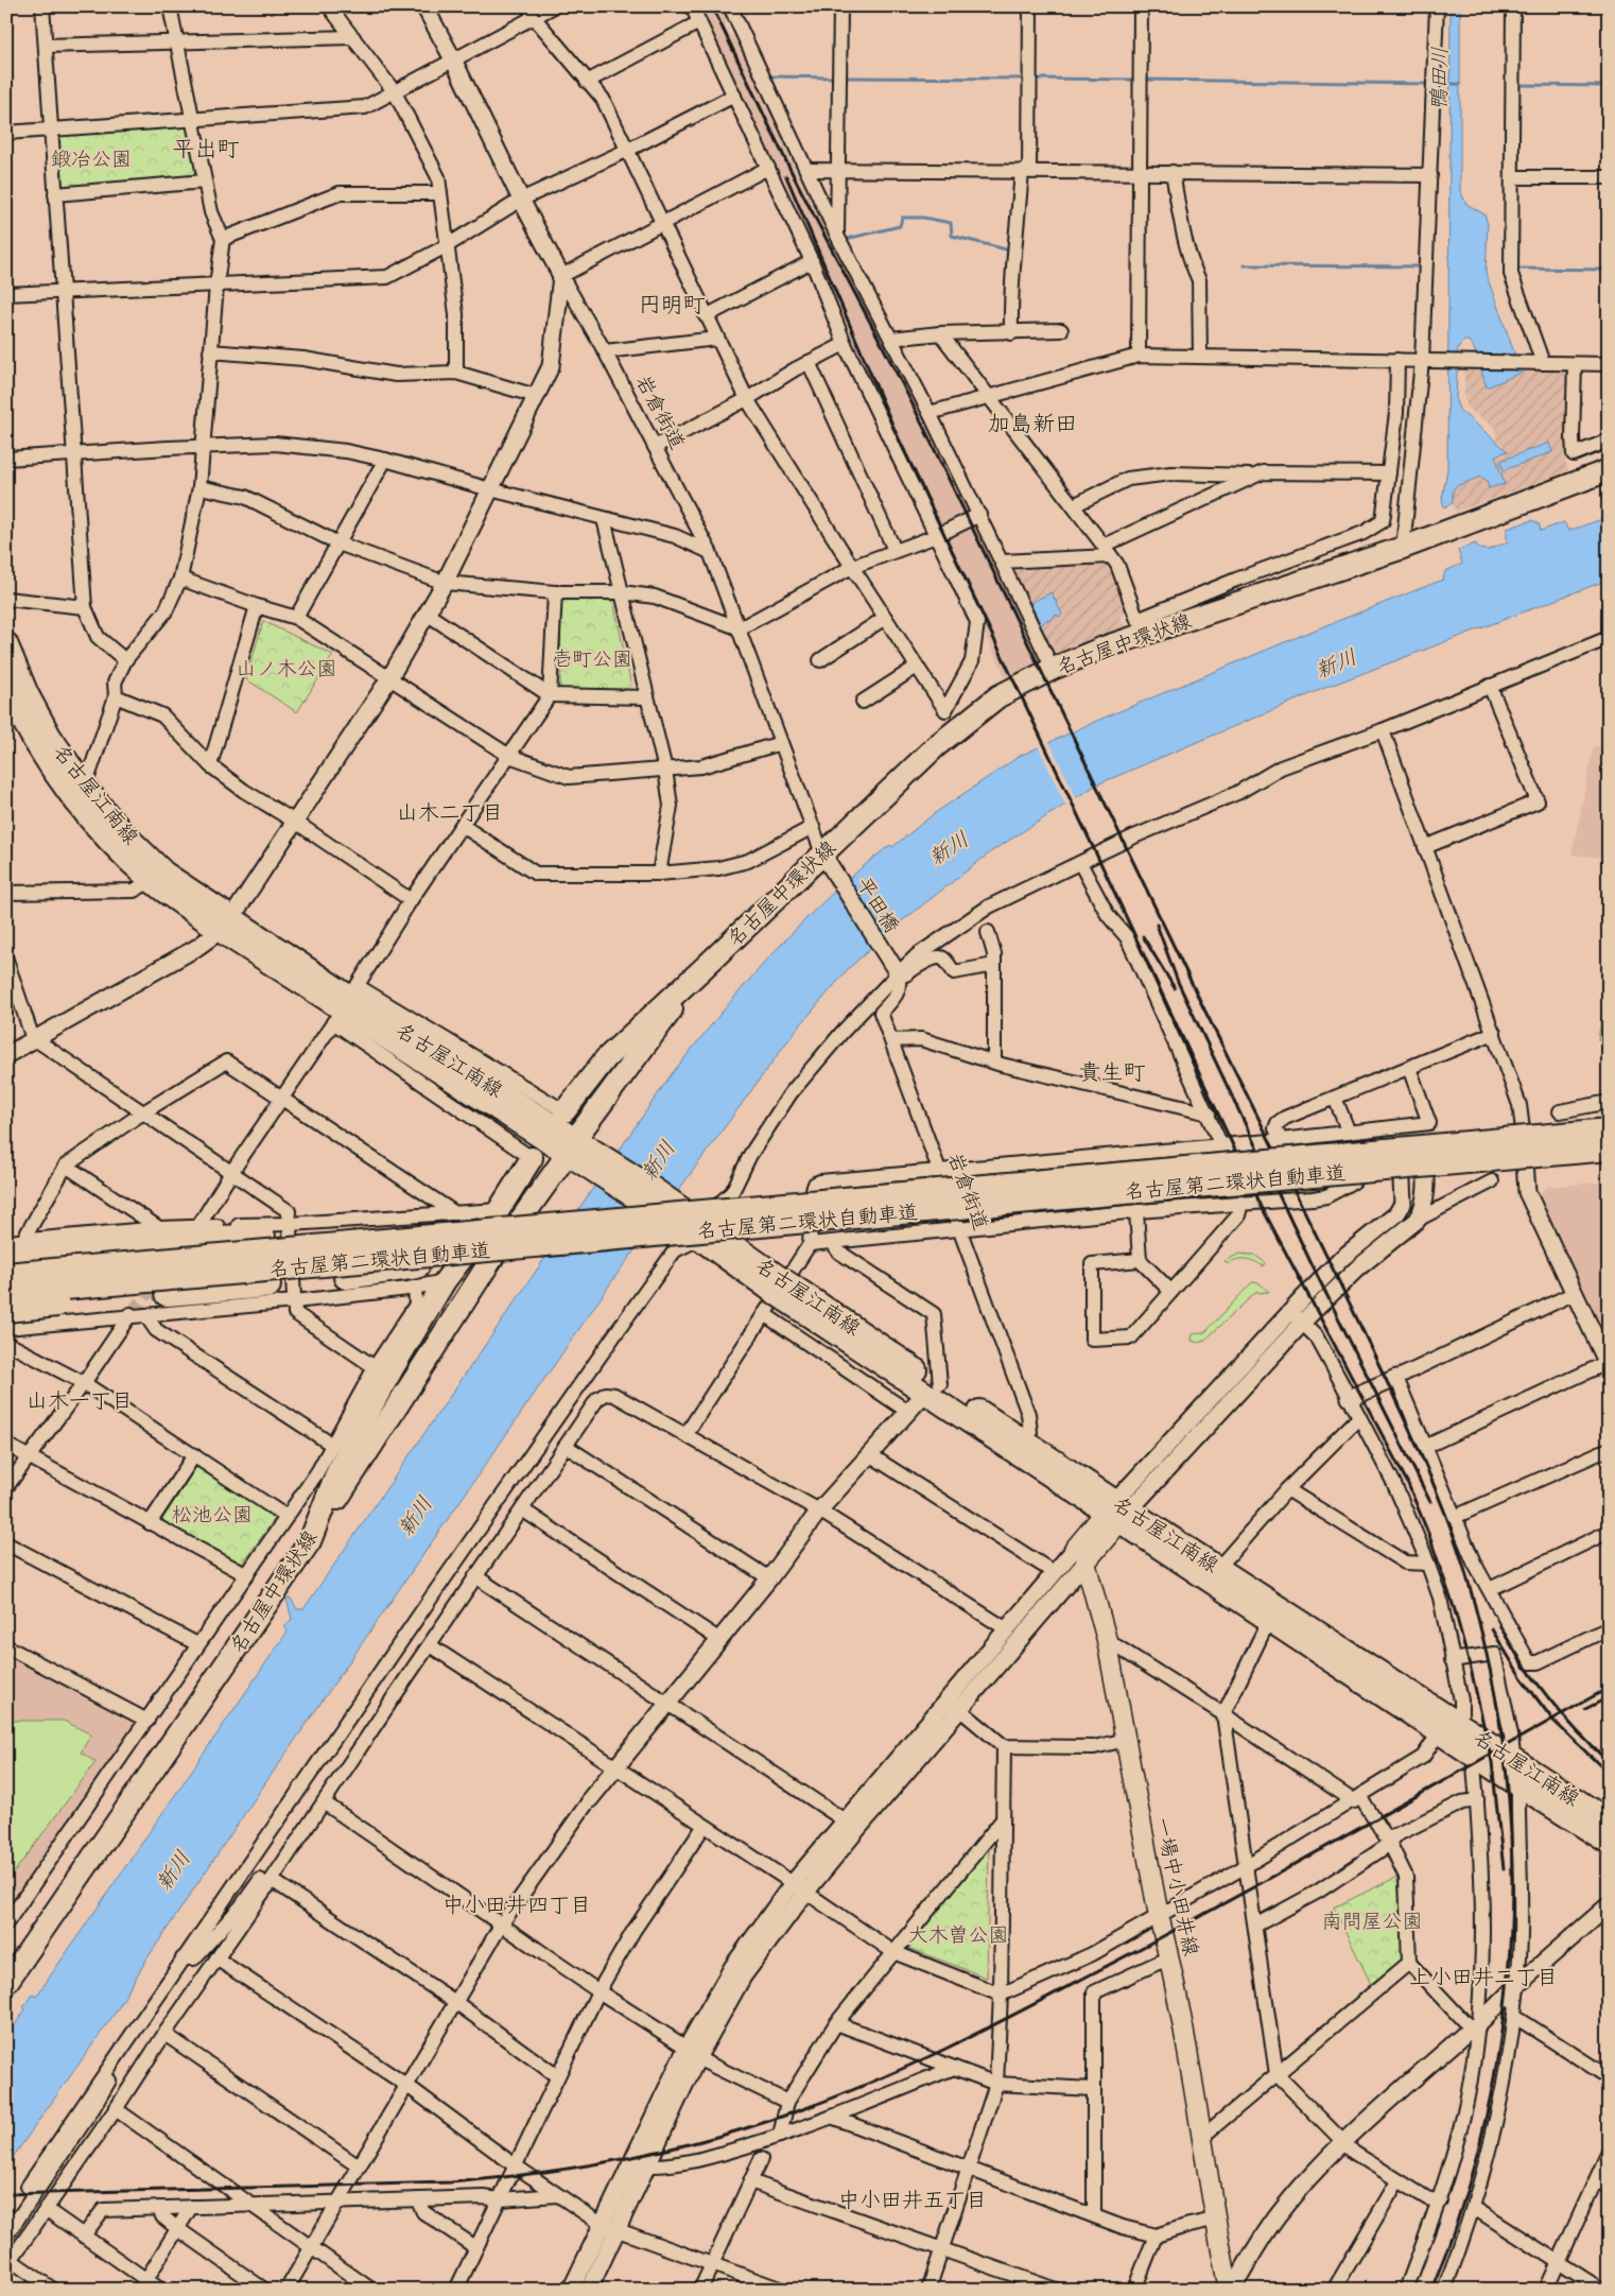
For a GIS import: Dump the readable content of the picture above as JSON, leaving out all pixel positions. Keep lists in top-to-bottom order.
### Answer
{
  "streets": {
    "highway": ["名古屋第二環状自動車道"],
    "main road": ["名古屋中環状線", "名古屋江南線", "一場中小田井線"],
    "street": ["岩倉街道", "平田橋"]
  },
  "crossings": [
    ["岩倉街道", "名古屋中環状線"],
    ["岩倉街道", "名古屋江南線"],
    ["岩倉街道", "平田橋"],
    ["名古屋中環状線", "平田橋"]
  ],
  "districts": [
    "平出町",
    "円明町",
    "加島新田",
    "山木二丁目",
    "貴生町",
    "山木一丁目",
    "中小田井四丁目",
    "上小田井二丁目",
    "中小田井五丁目"
  ],
  "water": ["鴨田川", "新川"],
  "parks": [
    "鍛冶公園",
    "壱町公園",
    "山ノ木公園",
    "松池公園",
    "南問屋公園",
    "大木曽公園"
  ]
}
